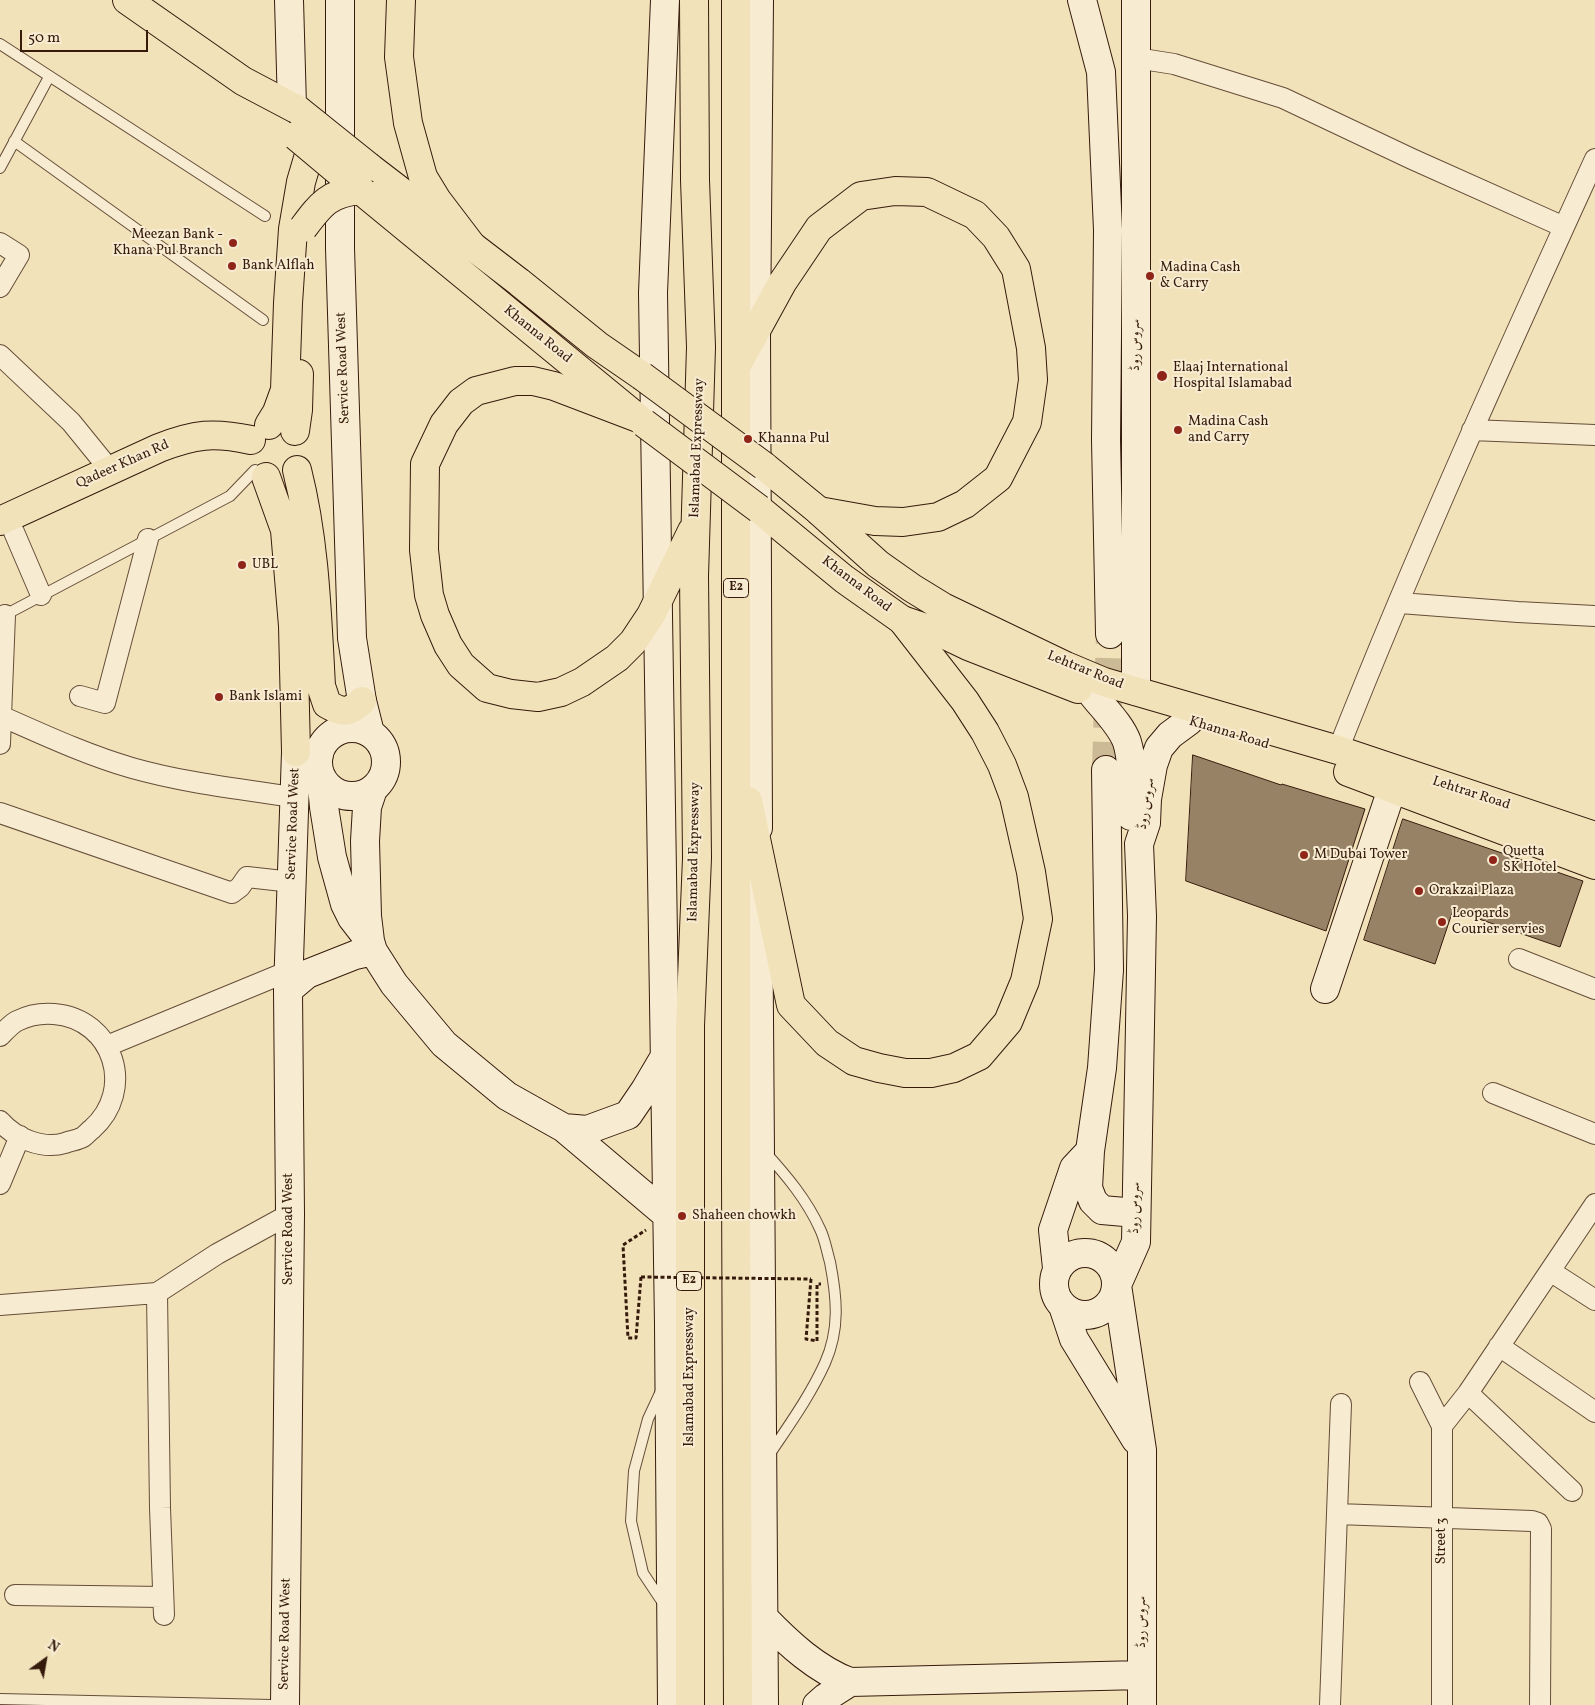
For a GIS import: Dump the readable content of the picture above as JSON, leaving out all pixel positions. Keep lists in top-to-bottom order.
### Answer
{
  "streets": {
    "main road": [
      "Khanna Road",
      "Islamabad Expressway",
      "Qadeer Khan Rd",
      "E2",
      "Lehtrar Road"
    ],
    "street": ["سروس روڈ", "Service Road West", "Street 3"]
  },
  "crossings": [
    ["Khanna Road", "سروس روڈ"],
    ["Khanna Road", "Lehtrar Road"],
    ["سروس روڈ", "Lehtrar Road"]
  ],
  "places": [
    "Meezan Bank - Khana Pul Branch",
    "Bank Alflah",
    "Madina Cash & Carry",
    "Elaaj International Hospital Islamabad",
    "Madina Cash and Carry",
    "Khanna Pul",
    "UBL",
    "Bank Islami",
    "M Dubai Tower",
    "Quetta SK Hotel",
    "Orakzai Plaza",
    "Leopards Courier servies",
    "Shaheen chowkh"
  ],
  "scale_bar": "50 m",
  "north": "top right"
}
